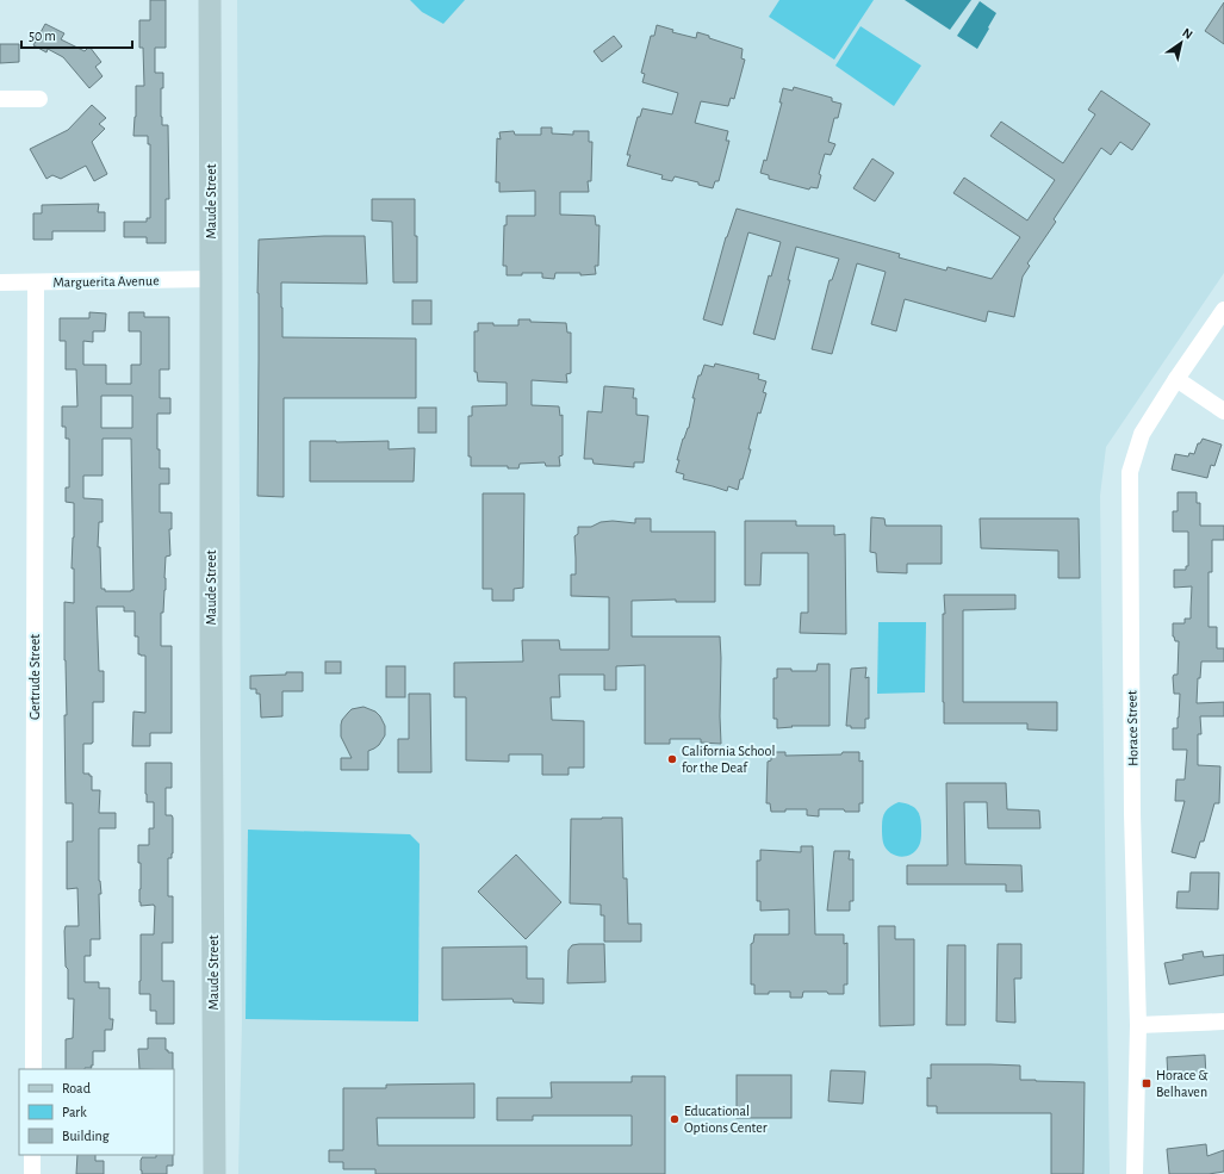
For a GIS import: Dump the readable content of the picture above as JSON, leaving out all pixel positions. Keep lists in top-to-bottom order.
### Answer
{
  "streets": {
    "street": [
      "Maude Street",
      "Marguerita Avenue",
      "Gertrude Street",
      "Horace Street"
    ]
  },
  "crossings": [
    ["Maude Street", "Marguerita Avenue"],
    ["Marguerita Avenue", "Gertrude Street"]
  ],
  "places": {
    "other": ["California School for the Deaf", "Educational Options Center"],
    "transit": ["Horace & Belhaven"]
  },
  "legend": ["Road", "Park", "Building"],
  "scale_bar": "50 m",
  "north": "top right"
}
